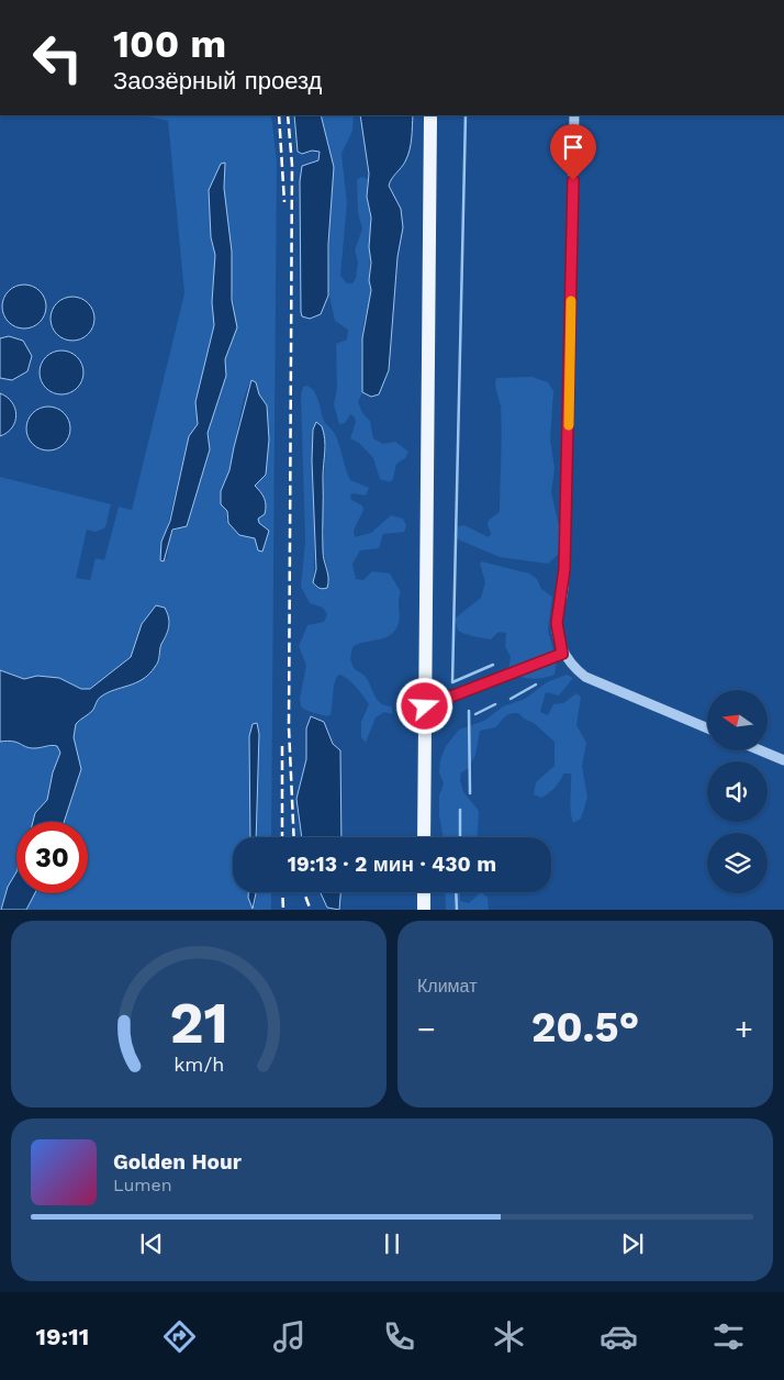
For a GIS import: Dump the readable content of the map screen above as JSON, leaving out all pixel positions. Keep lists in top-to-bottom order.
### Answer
{
  "north": "left",
  "page": {
    "turn": ["100 m", "Заозёрный проезд"],
    "limit": "30",
    "trip": "19:13 · 2 мин · 430 m",
    "tile": "Климат",
    "heat": ["−", "20.5°", "+"],
    "song": ["Golden Hour", "Lumen"],
    "tabs": "19:11",
    "gauge": ["21", "km/h"]
  }
}
